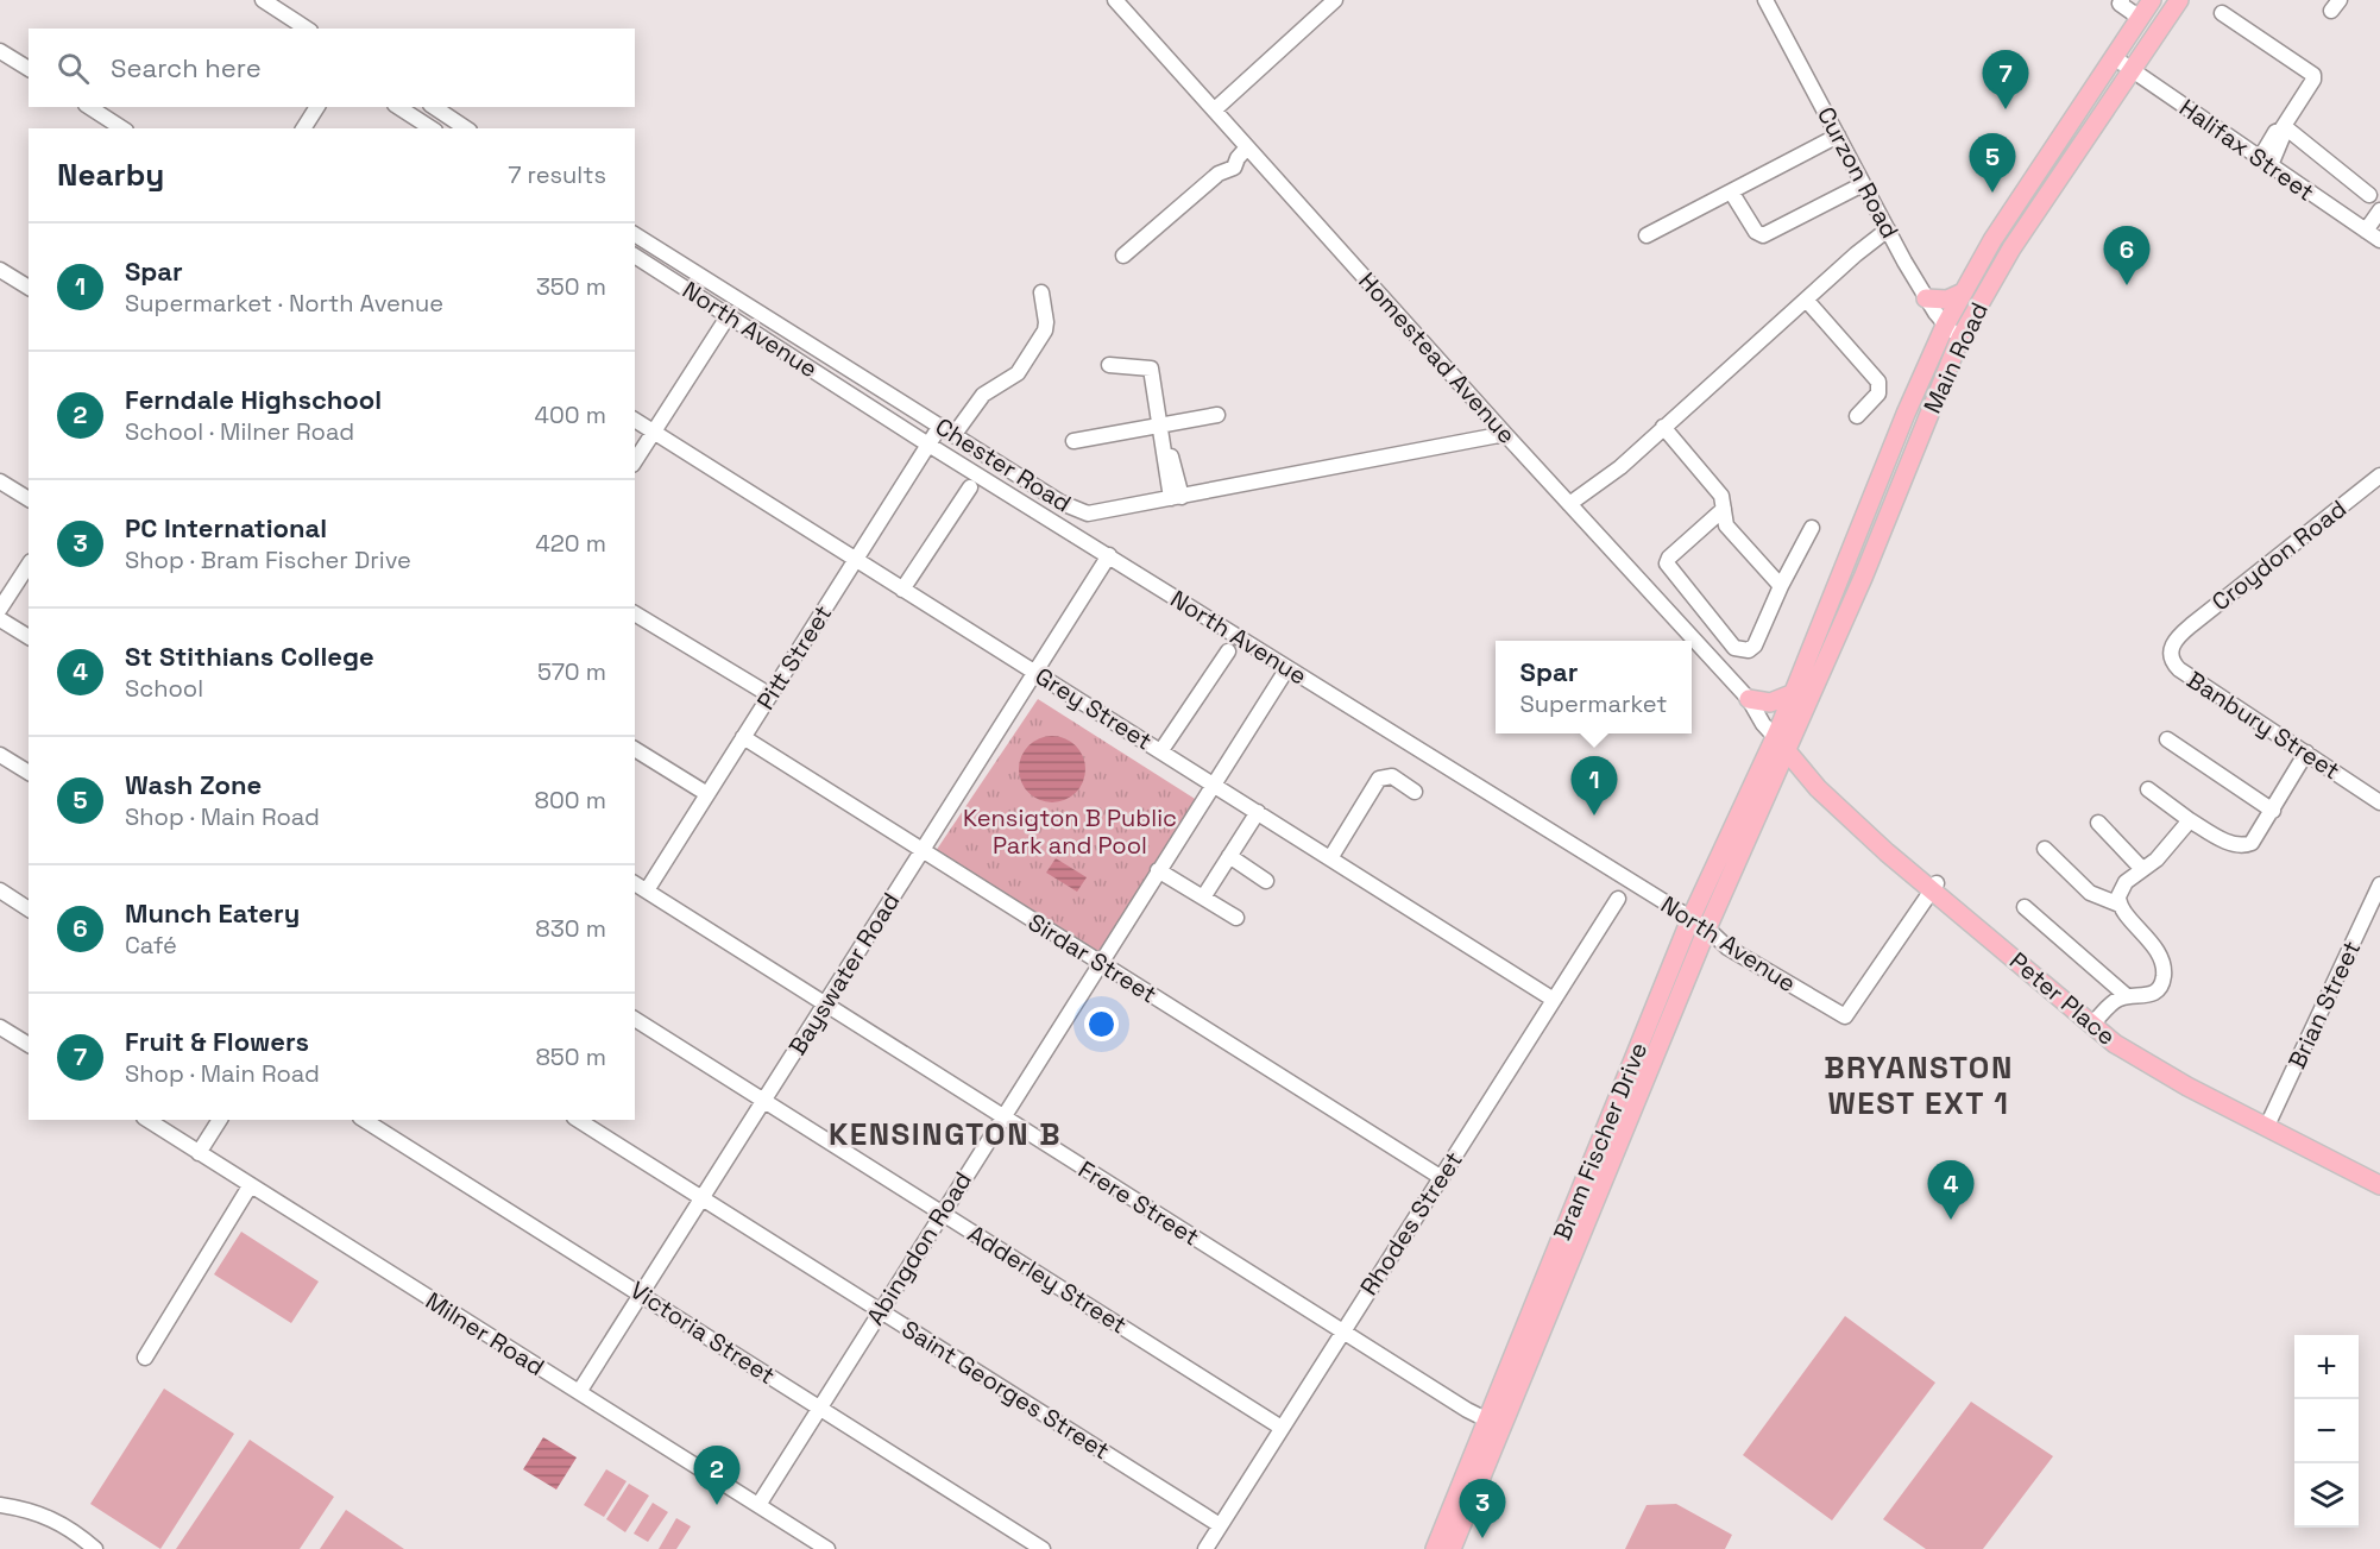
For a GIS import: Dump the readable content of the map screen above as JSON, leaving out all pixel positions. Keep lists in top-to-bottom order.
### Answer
{
  "streets": {
    "main road": ["Main Road", "Peter Place", "Bram Fischer Drive"],
    "street": [
      "Halifax Street",
      "Curzon Road",
      "North Avenue",
      "Homestead Avenue",
      "Chester Road",
      "Croydon Road",
      "Pitt Street",
      "Grey Street",
      "Banbury Street",
      "Sirdar Street",
      "Bayswater Road",
      "Brian Street",
      "Frere Street",
      "Rhodes Street",
      "Abingdon Road",
      "Adderley Street",
      "Victoria Street",
      "Milner Road",
      "Saint Georges Street"
    ]
  },
  "crossings": [
    ["Halifax Street", "Main Road"],
    ["Curzon Road", "Main Road"],
    ["North Avenue", "Pitt Street"],
    ["North Avenue", "Bayswater Road"],
    ["North Avenue", "Peter Place"],
    ["North Avenue", "Bram Fischer Drive"],
    ["North Avenue", "Abingdon Road"],
    ["Homestead Avenue", "Main Road"],
    ["Homestead Avenue", "Chester Road"],
    ["Homestead Avenue", "Peter Place"],
    ["Homestead Avenue", "Bram Fischer Drive"],
    ["Main Road", "Peter Place"],
    ["Main Road", "Bram Fischer Drive"],
    ["Chester Road", "Pitt Street"],
    ["Croydon Road", "Banbury Street"],
    ["Pitt Street", "Grey Street"],
    ["Pitt Street", "Sirdar Street"],
    ["Pitt Street", "Frere Street"],
    ["Grey Street", "Bayswater Road"],
    ["Grey Street", "Rhodes Street"],
    ["Grey Street", "Abingdon Road"],
    ["Sirdar Street", "Bayswater Road"],
    ["Sirdar Street", "Rhodes Street"],
    ["Sirdar Street", "Abingdon Road"],
    ["Bayswater Road", "Frere Street"],
    ["Bayswater Road", "Adderley Street"],
    ["Bayswater Road", "Victoria Street"],
    ["Bayswater Road", "Milner Road"],
    ["Bayswater Road", "Saint Georges Street"],
    ["Peter Place", "Brian Street"],
    ["Peter Place", "Bram Fischer Drive"],
    ["Bram Fischer Drive", "Frere Street"],
    ["Frere Street", "Rhodes Street"],
    ["Frere Street", "Abingdon Road"],
    ["Rhodes Street", "Adderley Street"],
    ["Rhodes Street", "Saint Georges Street"],
    ["Abingdon Road", "Adderley Street"],
    ["Abingdon Road", "Victoria Street"],
    ["Abingdon Road", "Milner Road"],
    ["Abingdon Road", "Saint Georges Street"]
  ],
  "districts": ["BRYANSTON WEST EXT 1", "KENSINGTON B"],
  "parks": ["Kensigton B Public Park and Pool"],
  "page": {
    "search": "Search here",
    "pins": [
      "7",
      "5",
      "6",
      "1",
      "4",
      "2",
      "3"
    ],
    "heading": ["Nearby", "7 results"],
    "list": [
      {
        "mark": "1",
        "name": "Spar",
        "note": "Supermarket · North Avenue",
        "value": "350 m"
      },
      {
        "mark": "2",
        "name": "Ferndale Highschool",
        "note": "School · Milner Road",
        "value": "400 m"
      },
      {
        "mark": "3",
        "name": "PC International",
        "note": "Shop · Bram Fischer Drive",
        "value": "420 m"
      },
      {
        "mark": "4",
        "name": "St Stithians College",
        "note": "School",
        "value": "570 m"
      },
      {
        "mark": "5",
        "name": "Wash Zone",
        "note": "Shop · Main Road",
        "value": "800 m"
      },
      {
        "mark": "6",
        "name": "Munch Eatery",
        "note": "Café",
        "value": "830 m"
      },
      {
        "mark": "7",
        "name": "Fruit & Flowers",
        "note": "Shop · Main Road",
        "value": "850 m"
      }
    ],
    "popup": ["Spar", "Supermarket"],
    "map_buttons": ["+", "−"]
  }
}
